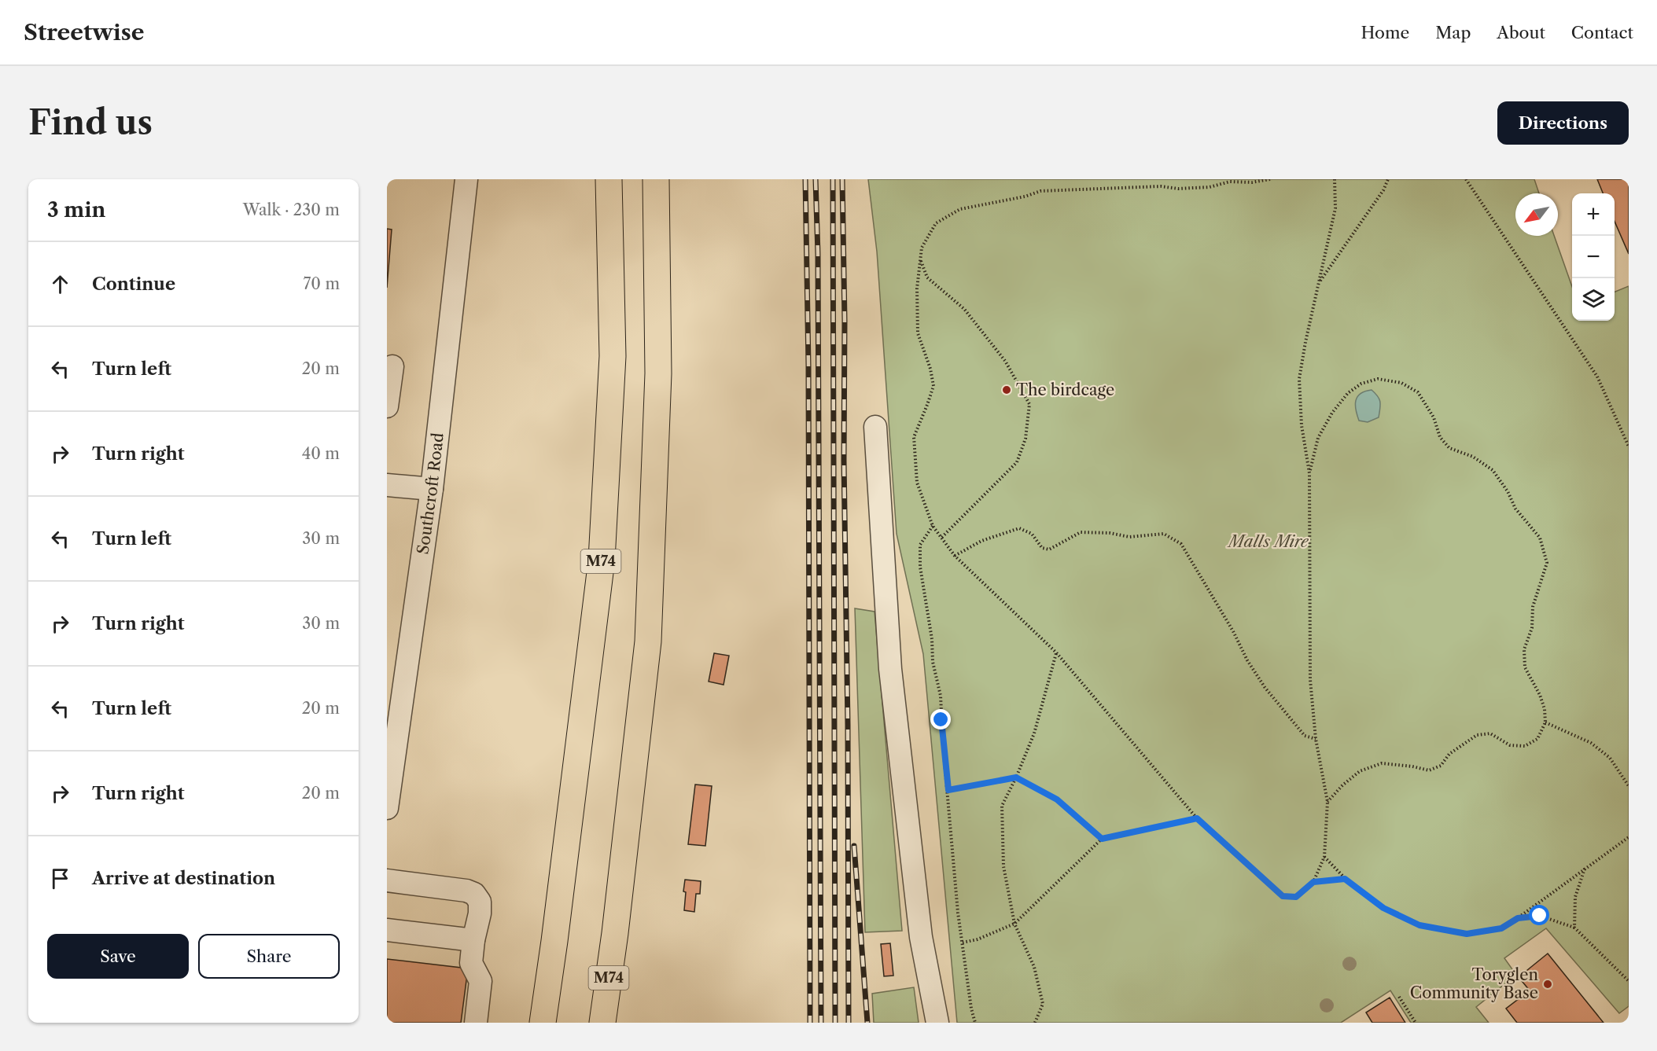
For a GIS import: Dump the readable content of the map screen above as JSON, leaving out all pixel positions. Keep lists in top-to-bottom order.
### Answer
{
  "streets": {
    "highway": ["M74"],
    "street": ["Southcroft Road"]
  },
  "parks": ["Malls Mire"],
  "places": ["The birdcage", "Toryglen Community Base"],
  "north": "bottom left",
  "page": {
    "header": "Streetwise",
    "nav": [
      "Home",
      "Map",
      "About",
      "Contact"
    ],
    "buttons": [
      "Directions",
      ["Save", "Share"]
    ],
    "title": "Find us",
    "heading": ["3 min", "Walk · 230 m"],
    "map_buttons": ["+", "−"],
    "list": [
      ["Continue", "70 m"],
      ["Turn left", "20 m"],
      ["Turn right", "40 m"],
      ["Turn left", "30 m"],
      ["Turn right", "30 m"],
      ["Turn left", "20 m"],
      ["Turn right", "20 m"],
      "Arrive at destination"
    ]
  }
}
